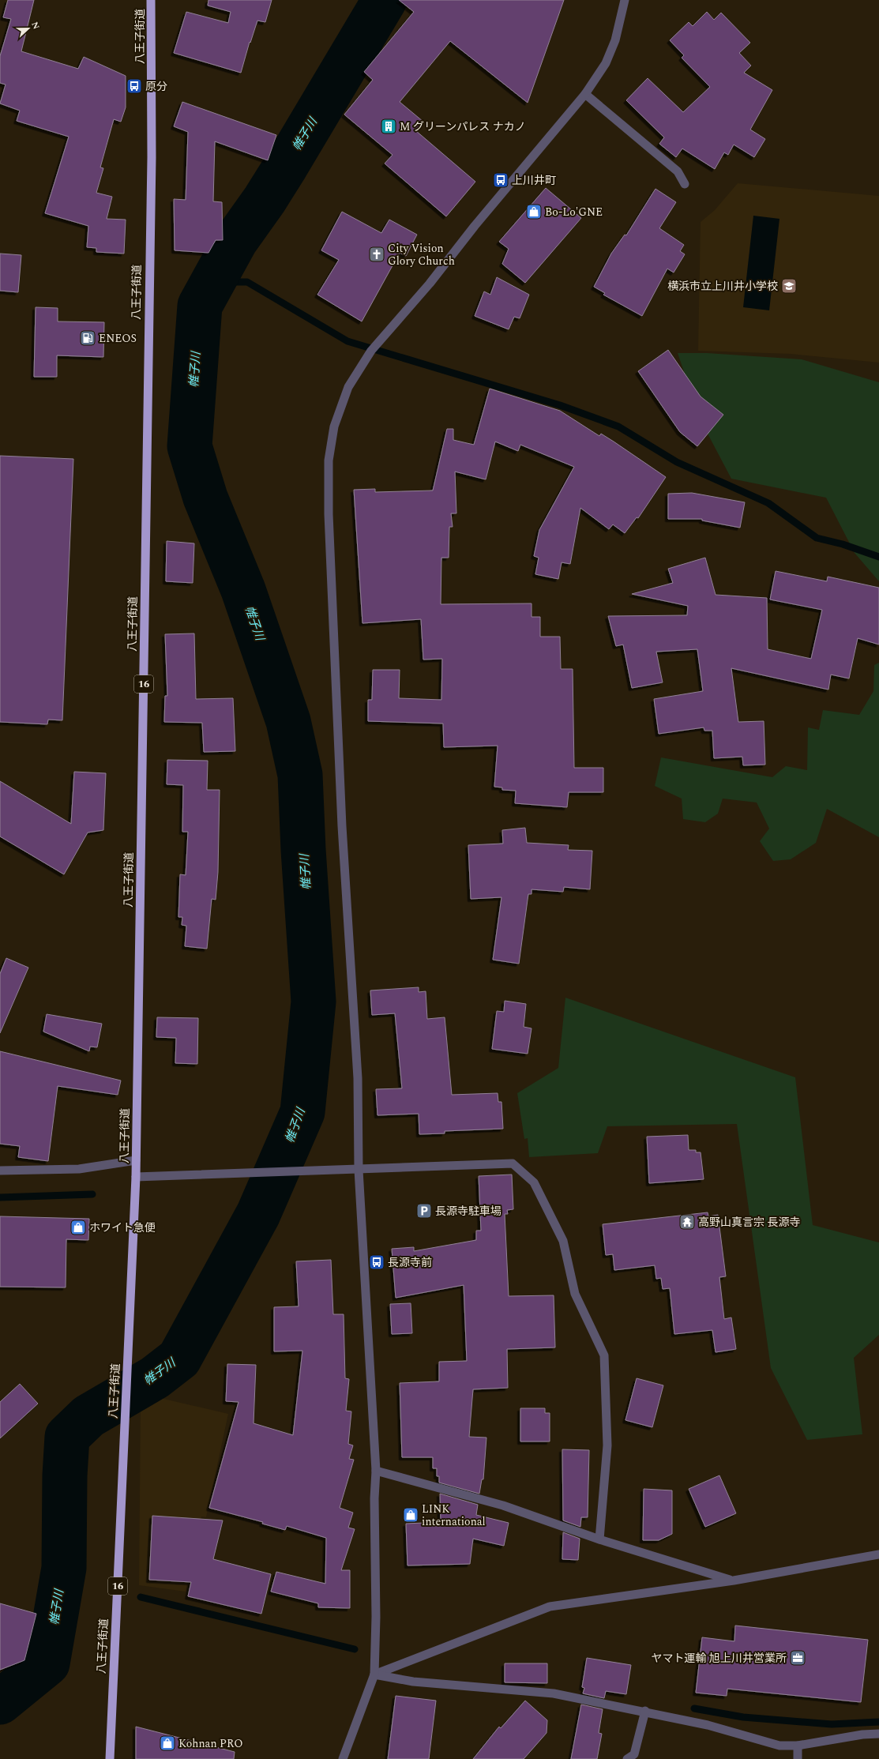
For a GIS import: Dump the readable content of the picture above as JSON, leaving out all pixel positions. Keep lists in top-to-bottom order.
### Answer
{
  "streets": {
    "highway": ["八王子街道", "16"]
  },
  "water": ["帷子川"],
  "places": {
    "bus stop": ["原分", "上川井町", "長源寺前"],
    "building": ["M グリーンパレス ナカノ"],
    "shop": [
      "Bo-Lo'GNE",
      "ホワイト急便",
      "LINK international",
      "Kohnan PRO"
    ],
    "church": ["City Vision Glory Church"],
    "school or university": ["横浜市立上川井小学校"],
    "fuel station": ["ENEOS"],
    "parking": ["長源寺駐車場"],
    "temple": ["高野山真言宗 長源寺"],
    "office": ["ヤマト運輸 旭上川井営業所"]
  },
  "north": "right"
}
